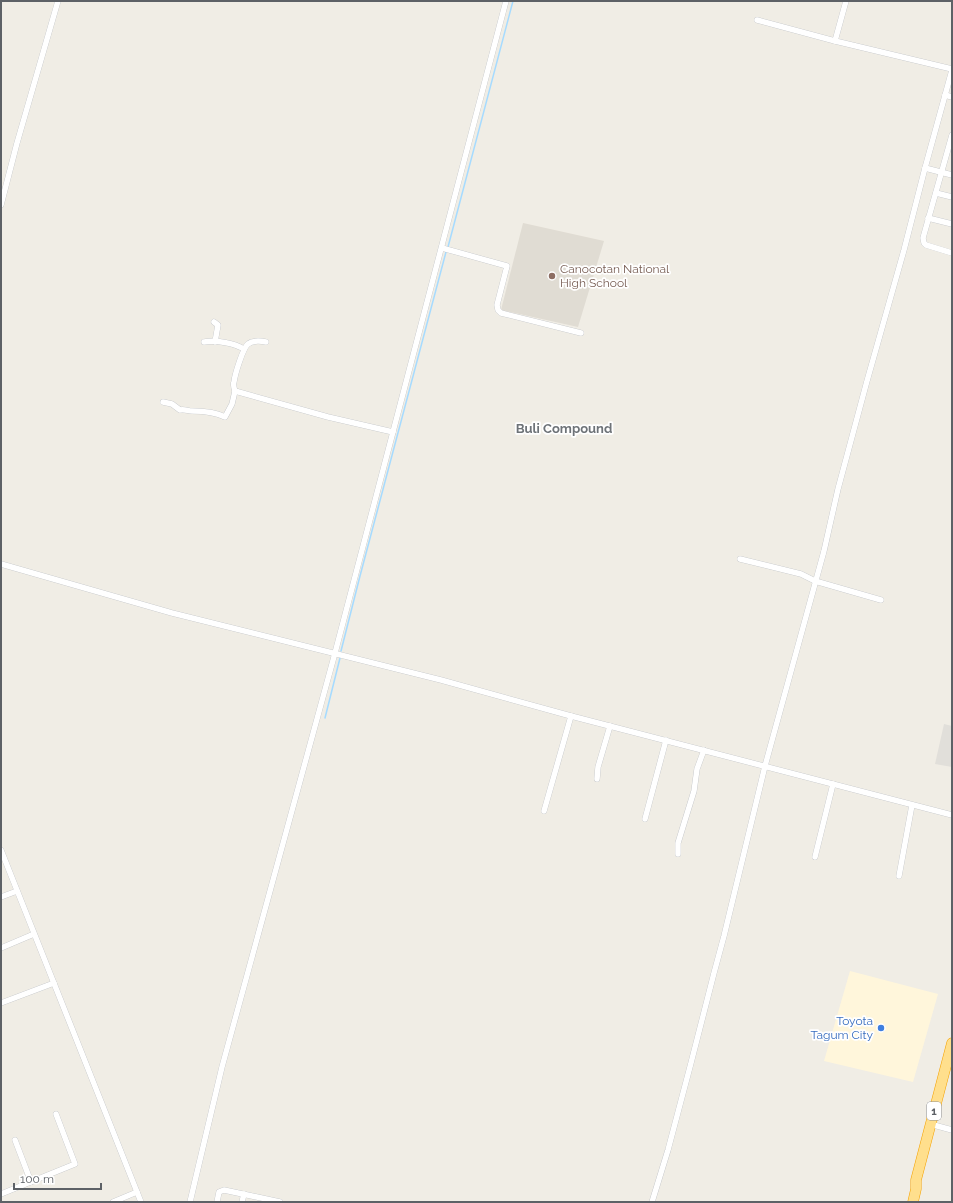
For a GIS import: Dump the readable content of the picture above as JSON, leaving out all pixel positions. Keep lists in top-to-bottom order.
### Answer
{
  "streets": {
    "highway": ["1"]
  },
  "districts": ["Buli Compound"],
  "places": ["Canocotan National High School", "Toyota Tagum City"],
  "scale_bar": "100 m"
}
